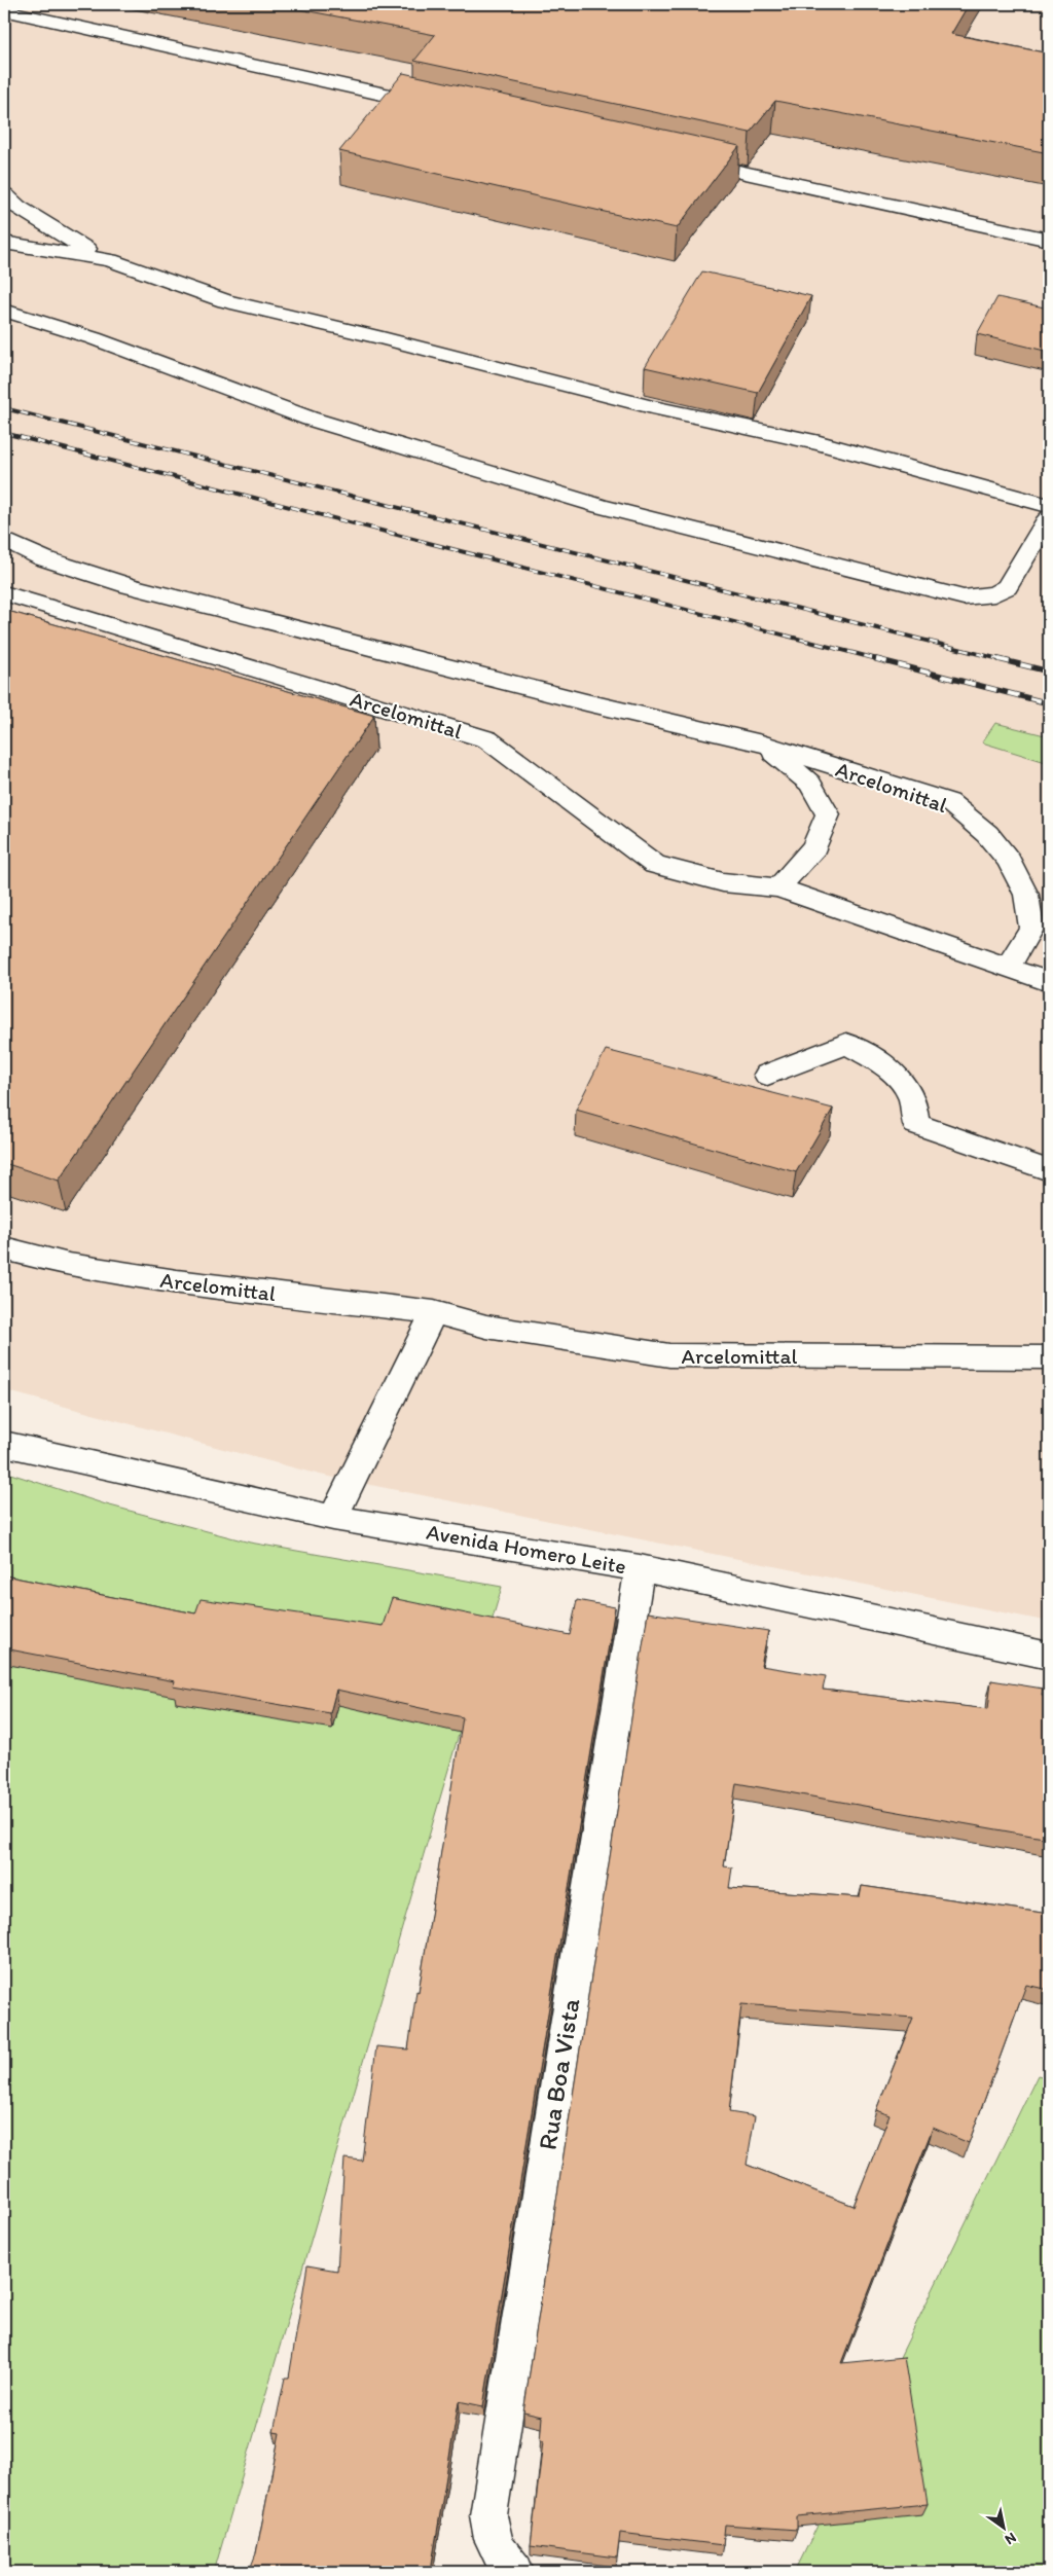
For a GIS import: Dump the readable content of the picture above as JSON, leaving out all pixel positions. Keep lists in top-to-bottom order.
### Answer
{
  "streets": {
    "street": ["Arcelomittal", "Avenida Homero Leite", "Rua Boa Vista"]
  },
  "crossings": [
    ["Avenida Homero Leite", "Rua Boa Vista"]
  ],
  "north": "bottom right"
}
